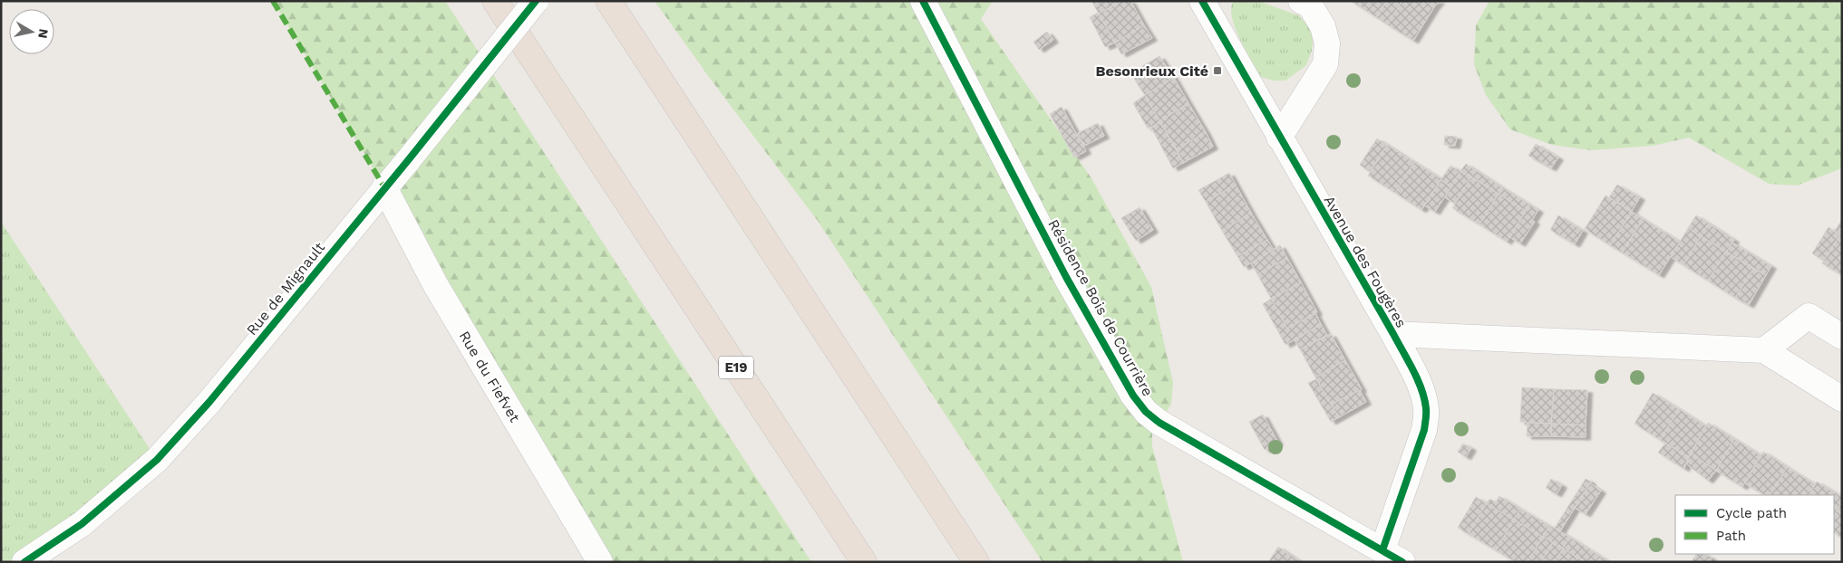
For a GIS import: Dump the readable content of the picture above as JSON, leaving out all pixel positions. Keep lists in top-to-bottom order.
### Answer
{
  "streets": {
    "highway": ["E19"],
    "street": [
      "Avenue des Fougères",
      "Rue de Mignault",
      "Résidence Bois de Courrière",
      "Rue du Fiefvet"
    ]
  },
  "crossings": [
    ["Avenue des Fougères", "Résidence Bois de Courrière"],
    ["Rue de Mignault", "Rue du Fiefvet"]
  ],
  "places": {
    "transit": ["Besonrieux Cité"]
  },
  "legend": ["Cycle path", "Path"],
  "north": "right"
}
